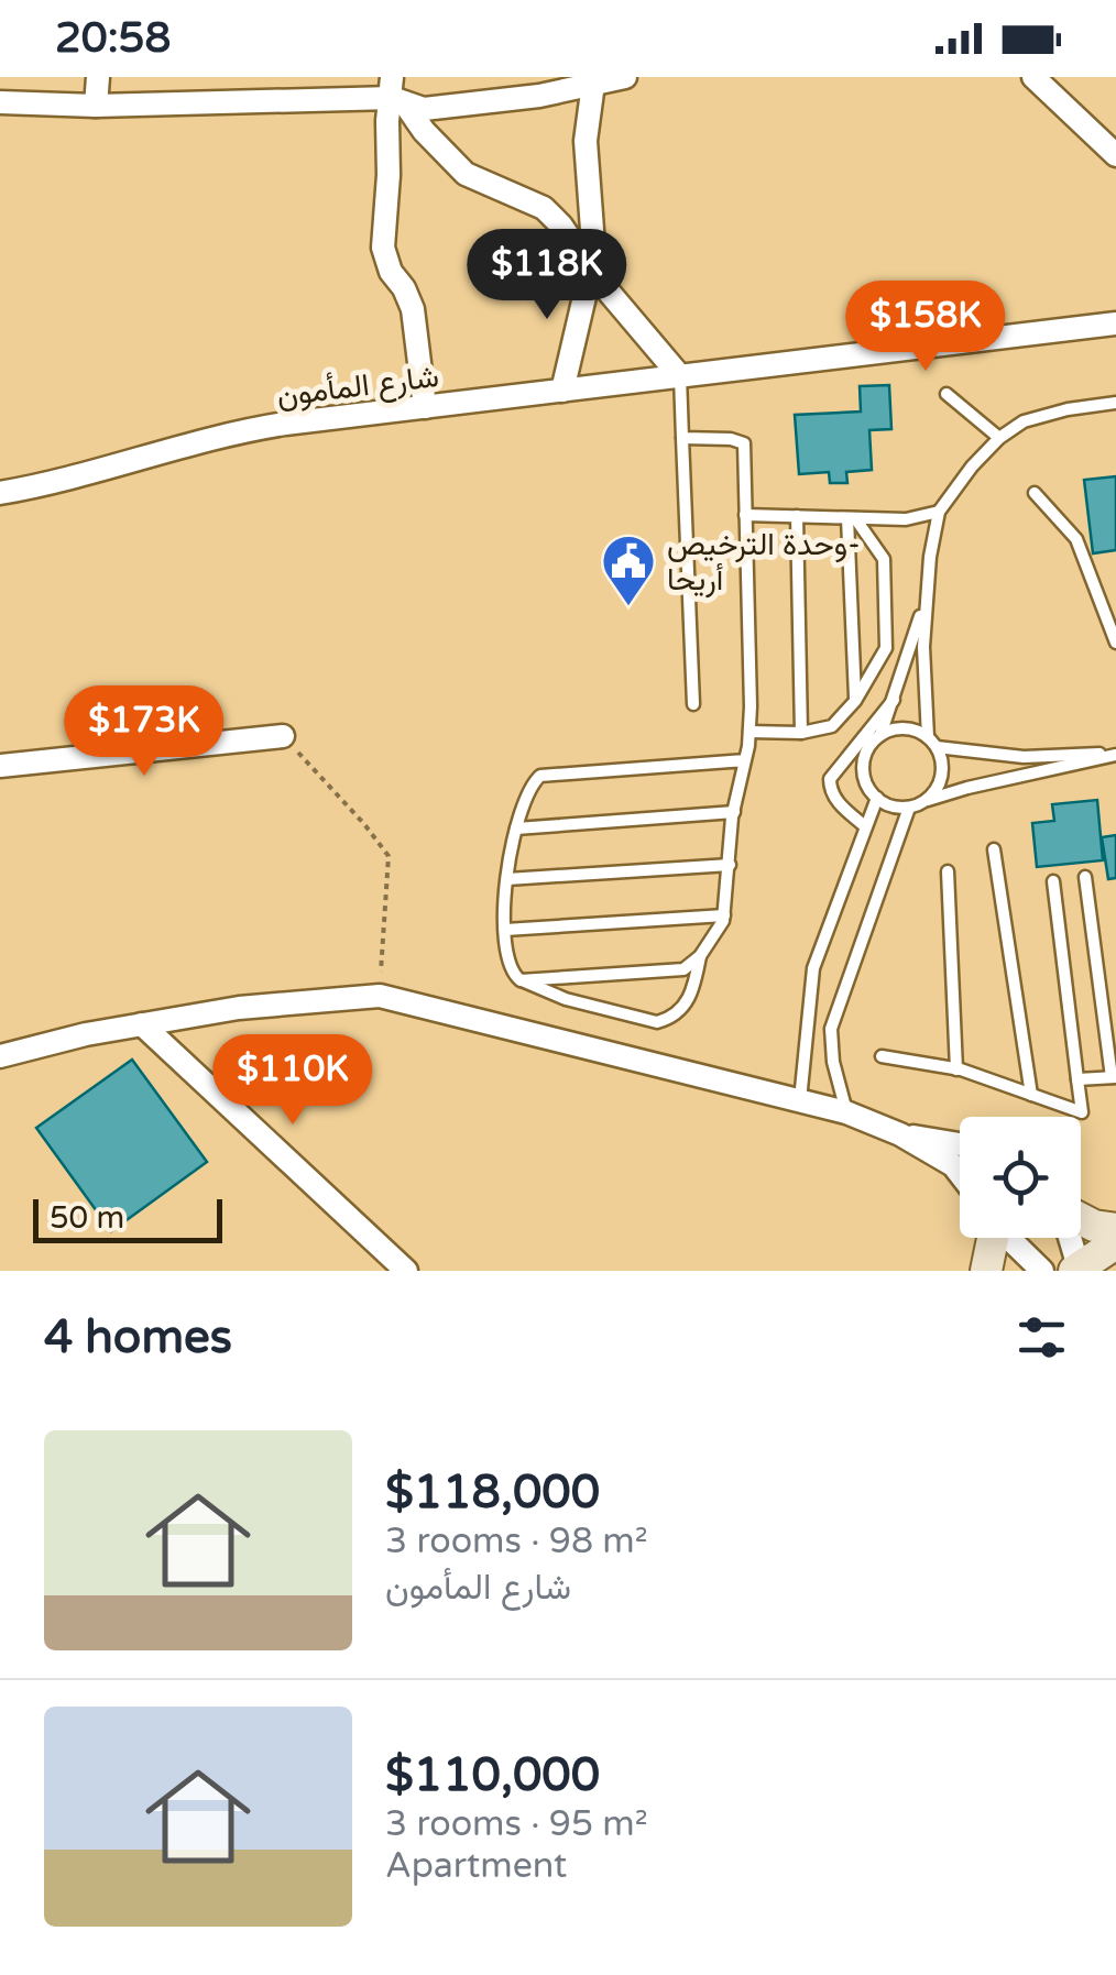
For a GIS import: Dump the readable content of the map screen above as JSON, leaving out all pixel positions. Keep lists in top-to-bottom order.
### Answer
{
  "streets": {
    "street": ["شارع المأمون"]
  },
  "places": {
    "public building": ["وحدة الترخيص- أريحا"]
  },
  "scale_bar": "50 m",
  "page": {
    "status": "20:58",
    "price": [
      "$118K",
      "$158K",
      "$173K",
      "$110K"
    ],
    "scale": "50 m",
    "heading": "4 homes",
    "list": [
      {
        "name": "$118,000",
        "note": "3 rooms · 98 m² · شارع المأمون"
      },
      {
        "name": "$110,000",
        "note": "3 rooms · 95 m² · Apartment"
      }
    ]
  }
}
